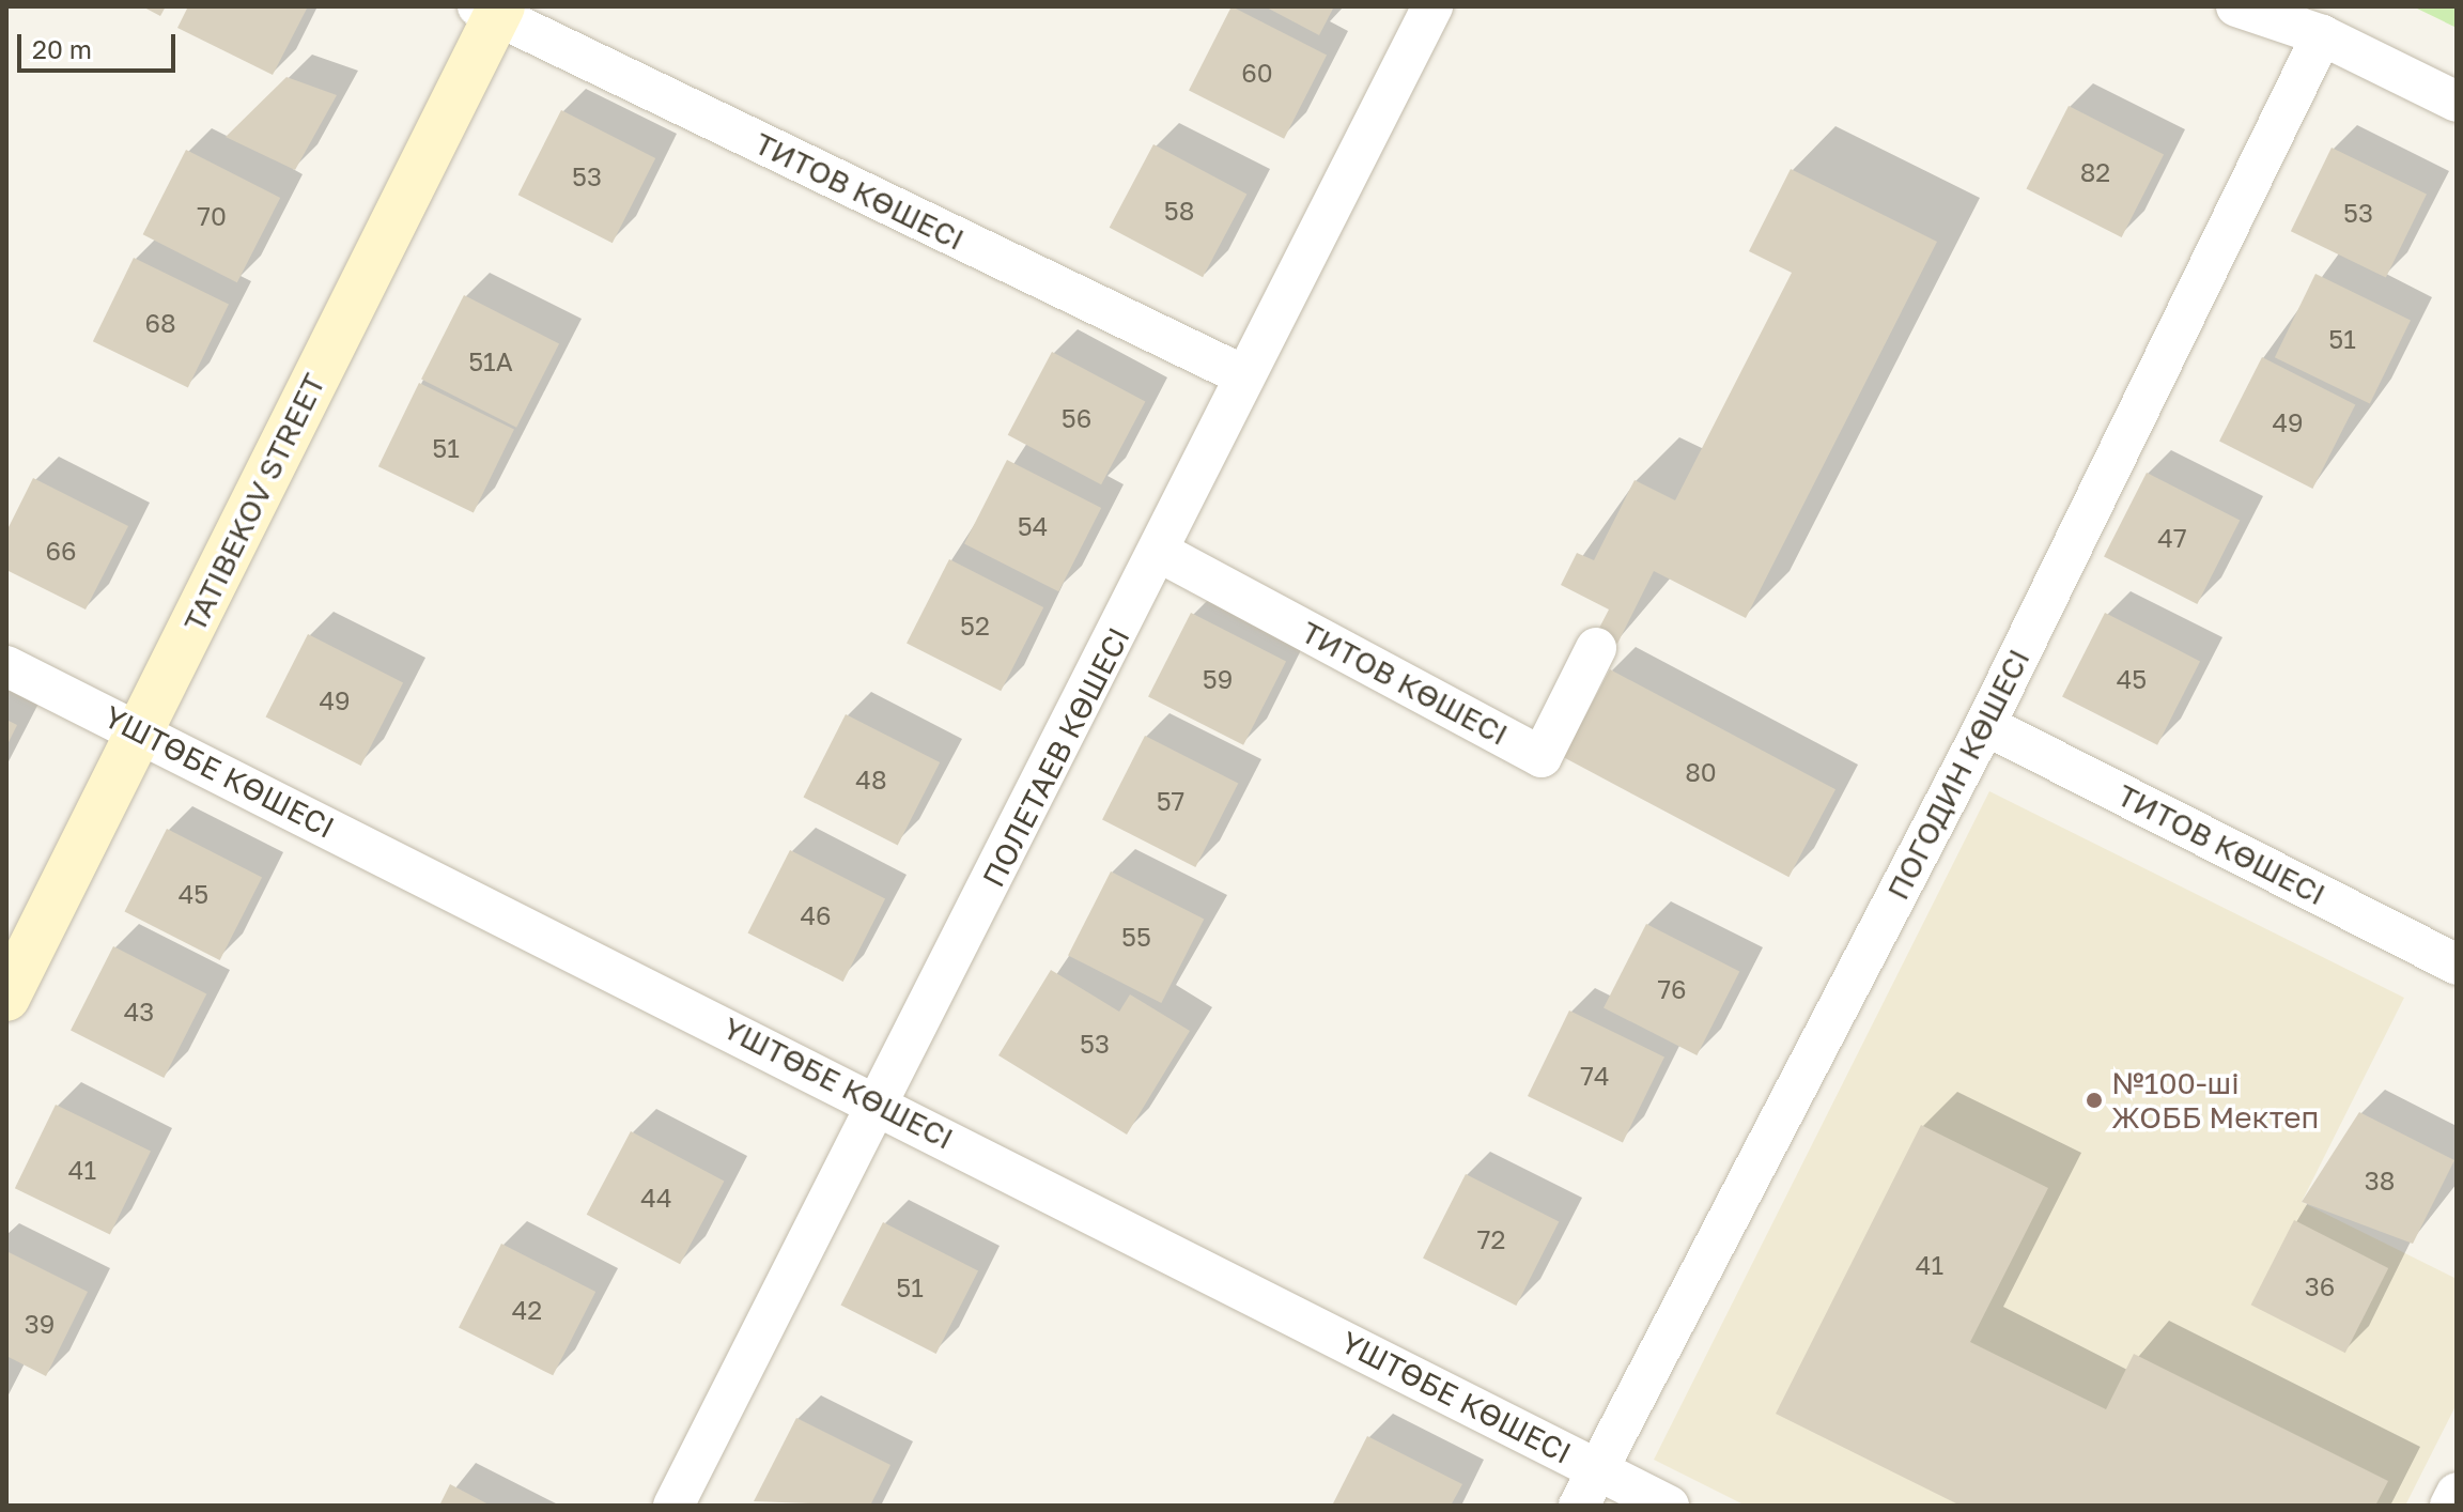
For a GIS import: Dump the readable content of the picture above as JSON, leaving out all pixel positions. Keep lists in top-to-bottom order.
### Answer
{
  "streets": {
    "main road": ["TATIBEKOV STREET"],
    "street": [
      "ТИТОВ КӨШЕСІ",
      "ПОЛЕТАЕВ КӨШЕСІ",
      "ҮШТӨБЕ КӨШЕСІ",
      "ПОГОДИН КӨШЕСІ"
    ]
  },
  "crossings": [
    ["ТИТОВ КӨШЕСІ", "TATIBEKOV STREET"],
    ["ТИТОВ КӨШЕСІ", "ПОЛЕТАЕВ КӨШЕСІ"],
    ["ТИТОВ КӨШЕСІ", "ПОГОДИН КӨШЕСІ"],
    ["TATIBEKOV STREET", "ҮШТӨБЕ КӨШЕСІ"],
    ["ПОЛЕТАЕВ КӨШЕСІ", "ҮШТӨБЕ КӨШЕСІ"],
    ["ҮШТӨБЕ КӨШЕСІ", "ПОГОДИН КӨШЕСІ"]
  ],
  "places": ["№100-ші ЖОББ Мектеп"],
  "house_numbers": [
    "60",
    "82",
    "53",
    "58",
    "53",
    "70",
    "68",
    "51",
    "51А",
    "56",
    "49",
    "51",
    "54",
    "47",
    "66",
    "52",
    "59",
    "45",
    "49",
    "80",
    "48",
    "57",
    "45",
    "46",
    "55",
    "76",
    "43",
    "53",
    "74",
    "41",
    "38",
    "44",
    "72",
    "41",
    "36",
    "51",
    "42",
    "39"
  ],
  "scale_bar": "20 m"
}
